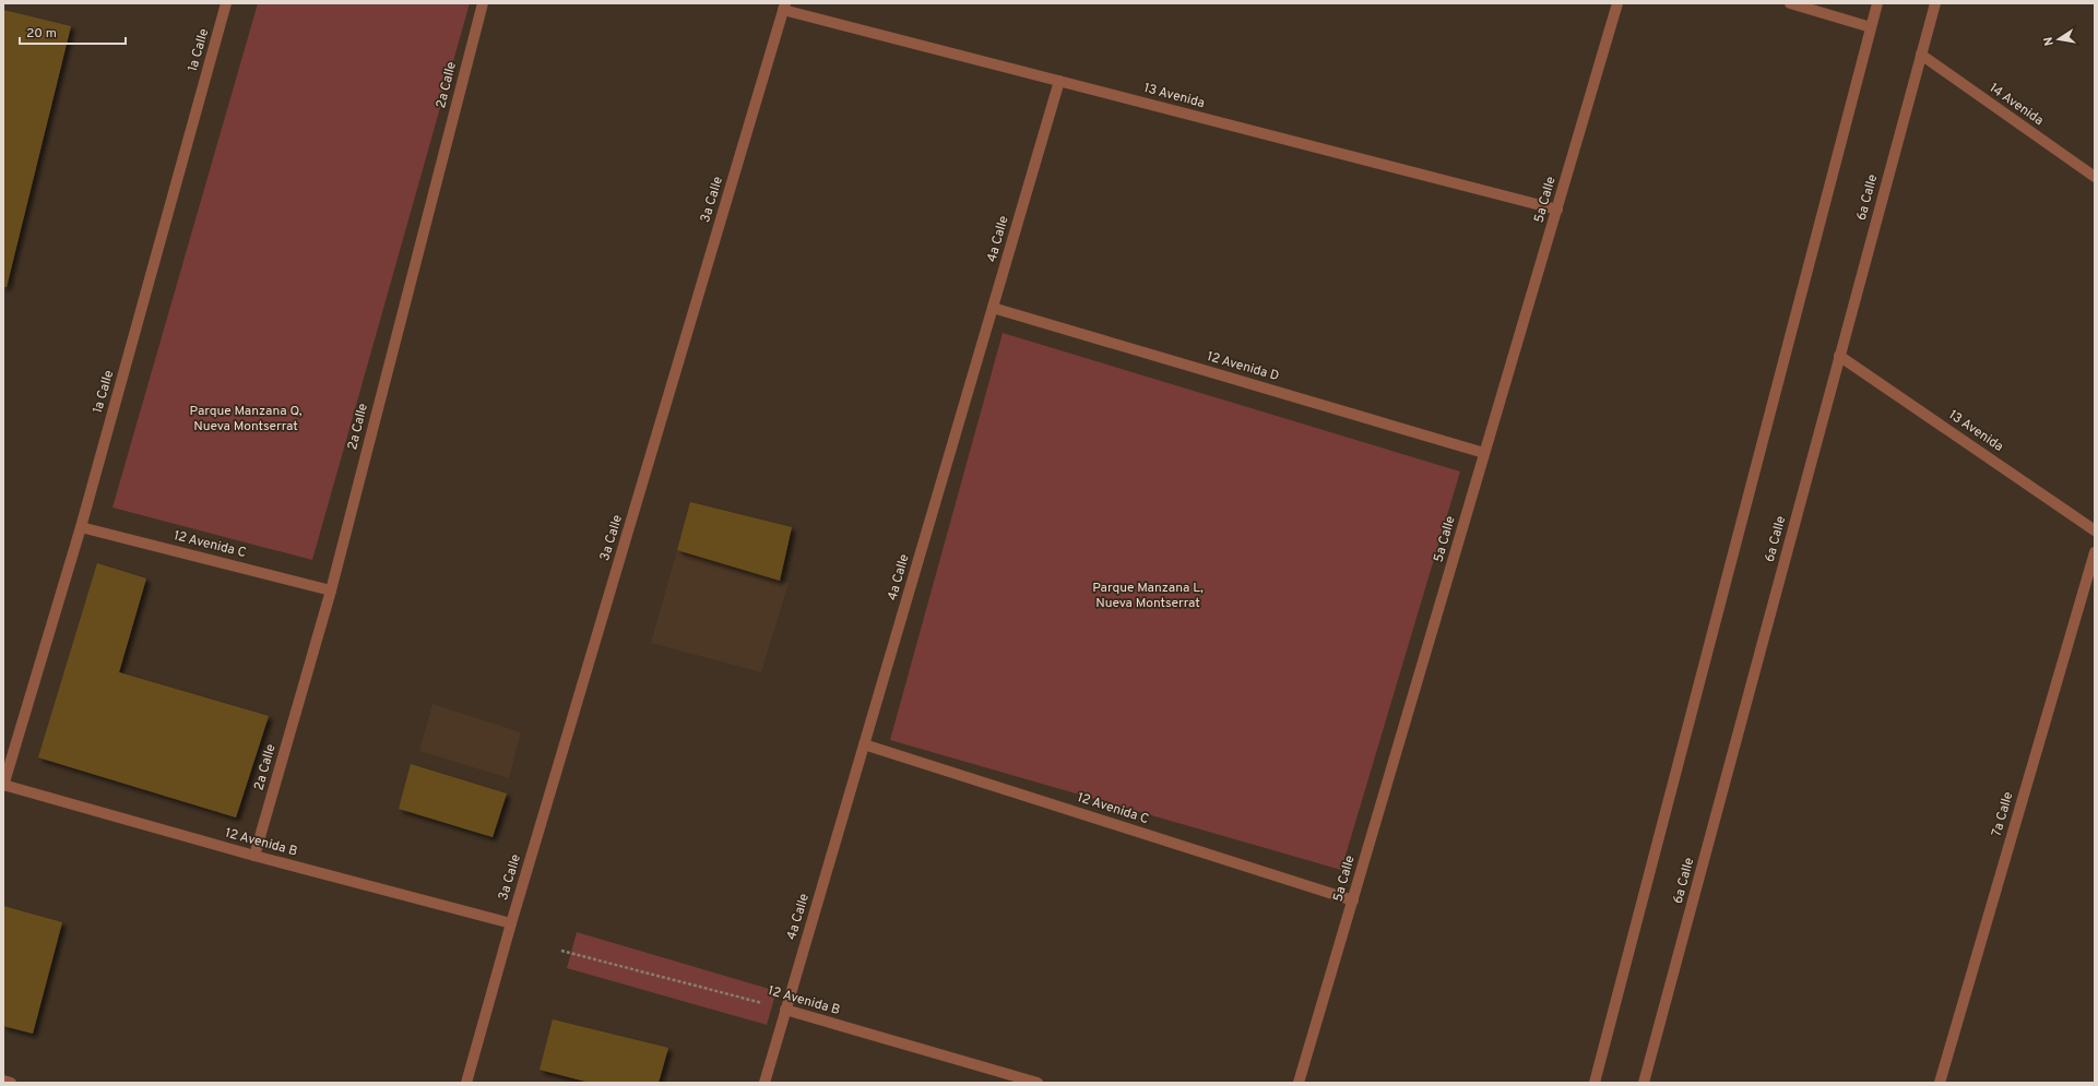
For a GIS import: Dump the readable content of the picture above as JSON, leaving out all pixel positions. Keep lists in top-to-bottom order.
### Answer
{
  "streets": {
    "street": [
      "1a Calle",
      "2a Calle",
      "13 Avenida",
      "14 Avenida",
      "6a Calle",
      "3a Calle",
      "5a Calle",
      "4a Calle",
      "12 Avenida D",
      "12 Avenida C",
      "7a Calle",
      "12 Avenida B"
    ]
  },
  "crossings": [
    ["1a Calle", "12 Avenida C"],
    ["1a Calle", "12 Avenida B"],
    ["2a Calle", "12 Avenida C"],
    ["2a Calle", "12 Avenida B"],
    ["13 Avenida", "6a Calle"],
    ["13 Avenida", "3a Calle"],
    ["13 Avenida", "5a Calle"],
    ["13 Avenida", "4a Calle"],
    ["14 Avenida", "6a Calle"],
    ["3a Calle", "12 Avenida B"],
    ["5a Calle", "12 Avenida D"],
    ["5a Calle", "12 Avenida C"],
    ["4a Calle", "12 Avenida D"],
    ["4a Calle", "12 Avenida C"],
    ["4a Calle", "12 Avenida B"]
  ],
  "parks": ["Parque Manzana Q, Nueva Montserrat", "Parque Manzana L, Nueva Montserrat"],
  "scale_bar": "20 m",
  "north": "left"
}
